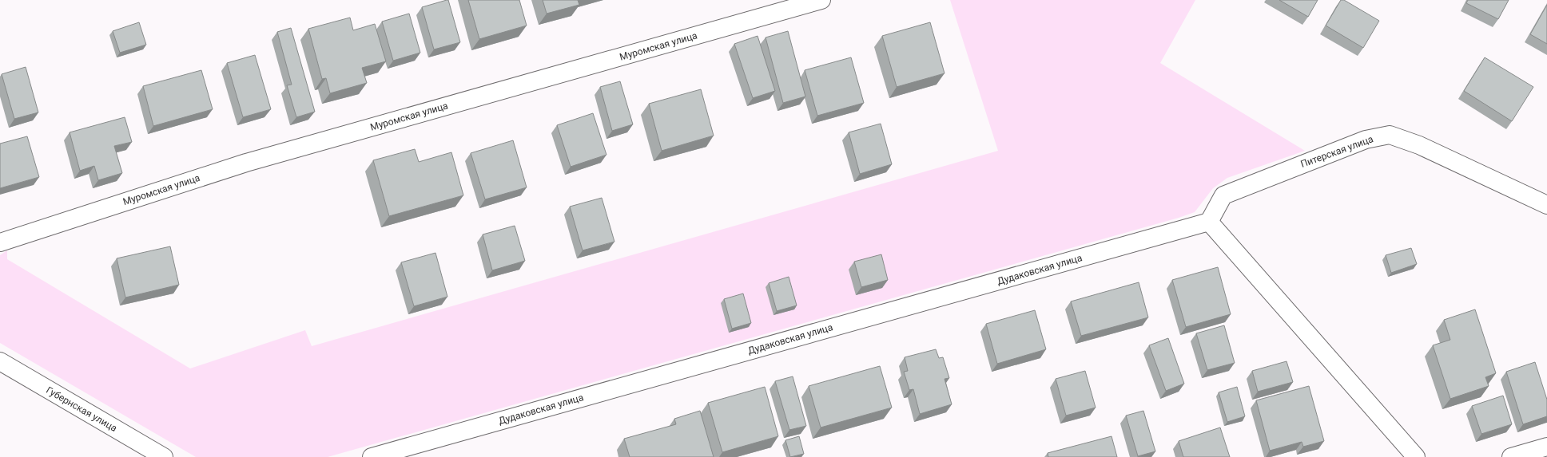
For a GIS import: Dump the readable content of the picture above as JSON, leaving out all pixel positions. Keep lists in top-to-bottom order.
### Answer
{
  "streets": {
    "street": [
      "Муромская улица",
      "Питерская улица",
      "Дудаковская улица",
      "Губернская улица"
    ]
  },
  "crossings": [
    ["Питерская улица", "Дудаковская улица"]
  ]
}
